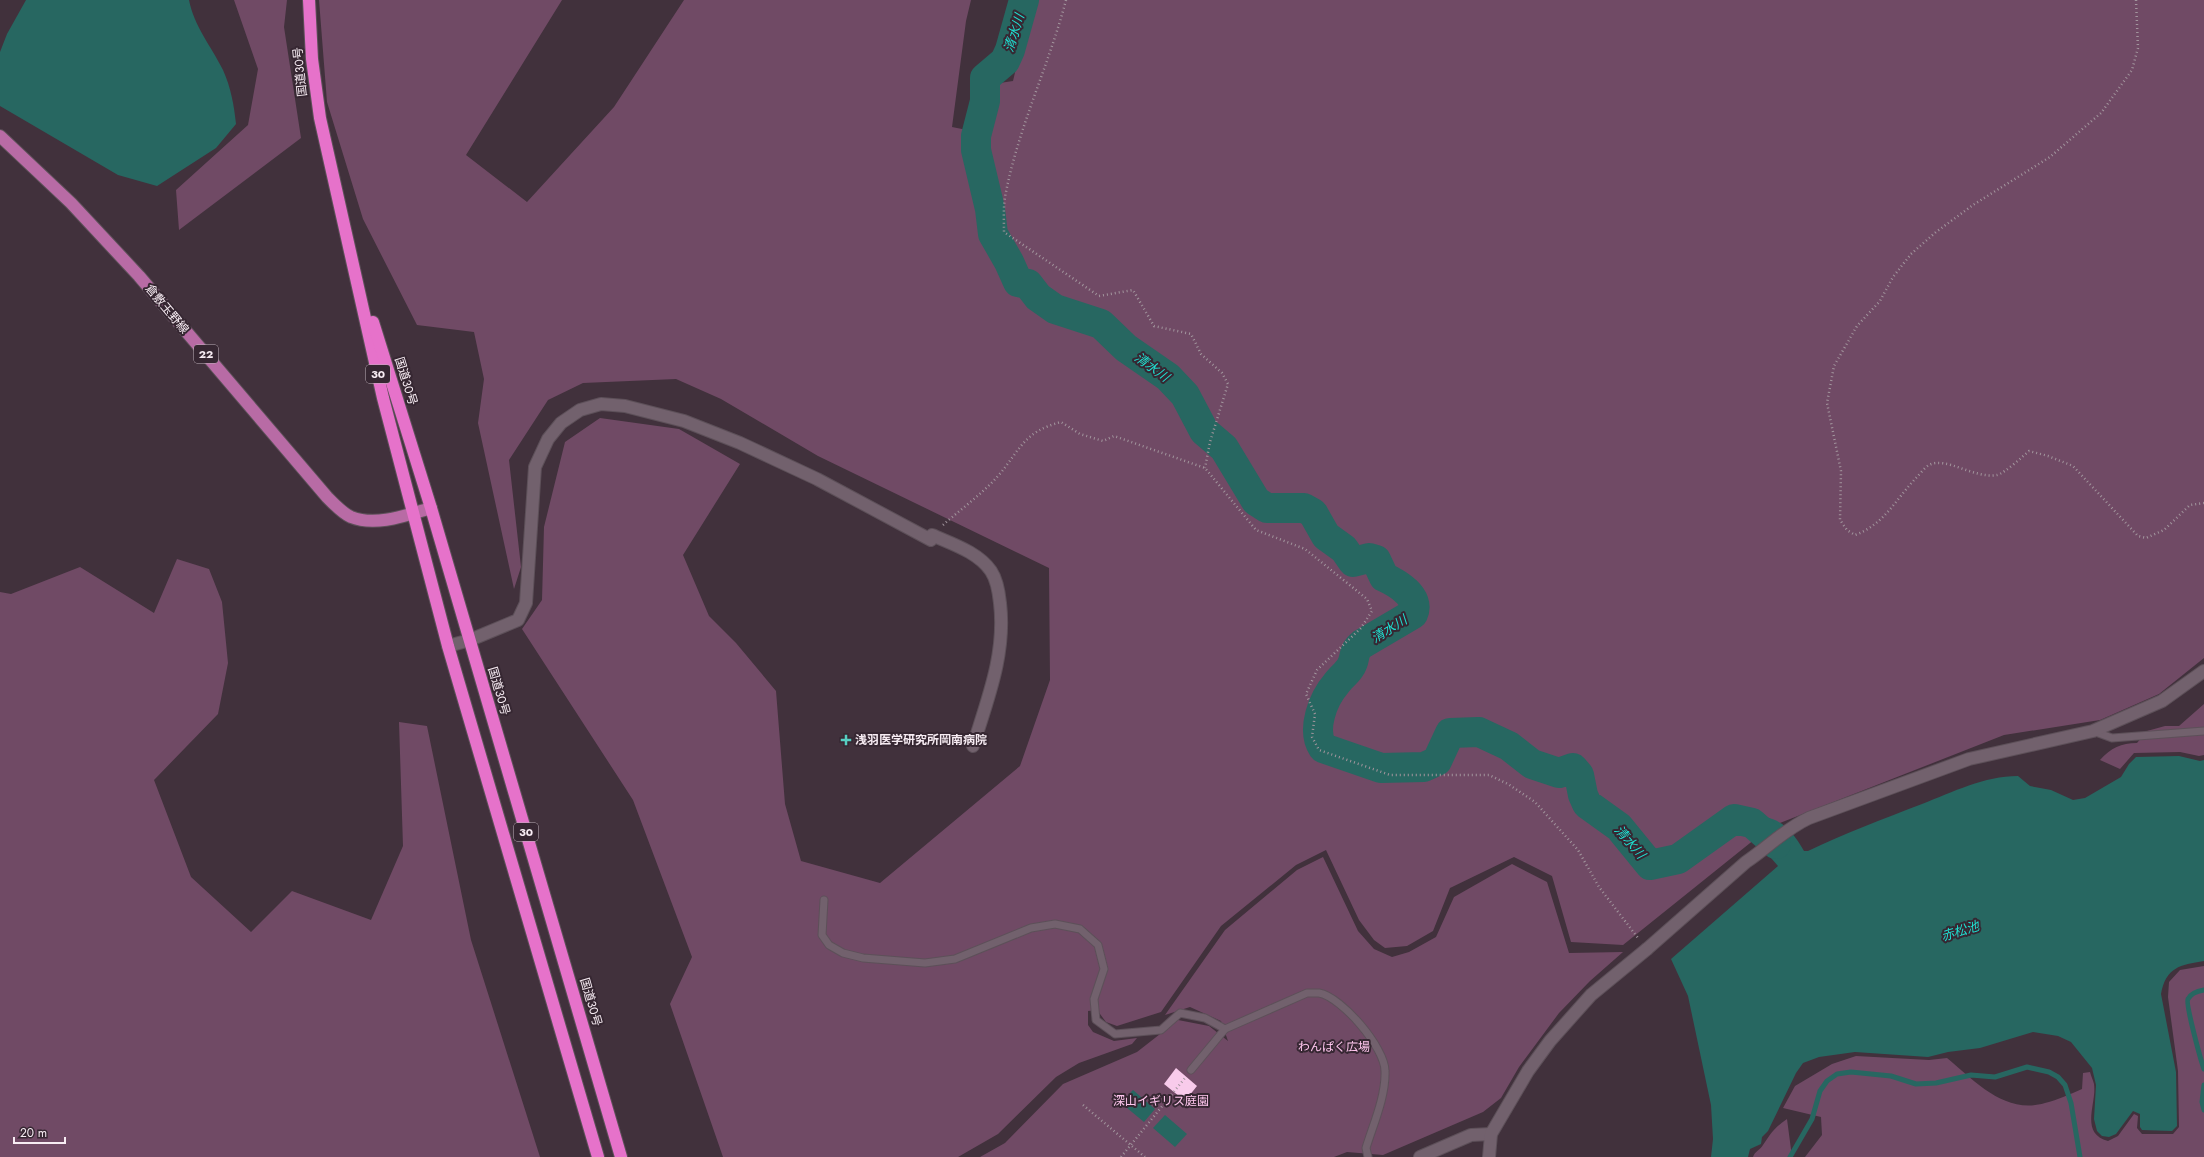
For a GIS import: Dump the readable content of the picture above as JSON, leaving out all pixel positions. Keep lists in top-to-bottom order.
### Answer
{
  "streets": {
    "highway": ["国道30号", "30"],
    "main road": ["倉敷玉野線", "22"]
  },
  "crossings": [
    ["国道30号", "倉敷玉野線"]
  ],
  "water": ["清水川", "赤松池"],
  "parks": ["わんぱく広場", "深山イギリス庭園"],
  "places": {
    "health": ["浅羽医学研究所岡南病院"]
  },
  "scale_bar": "20 m"
}
